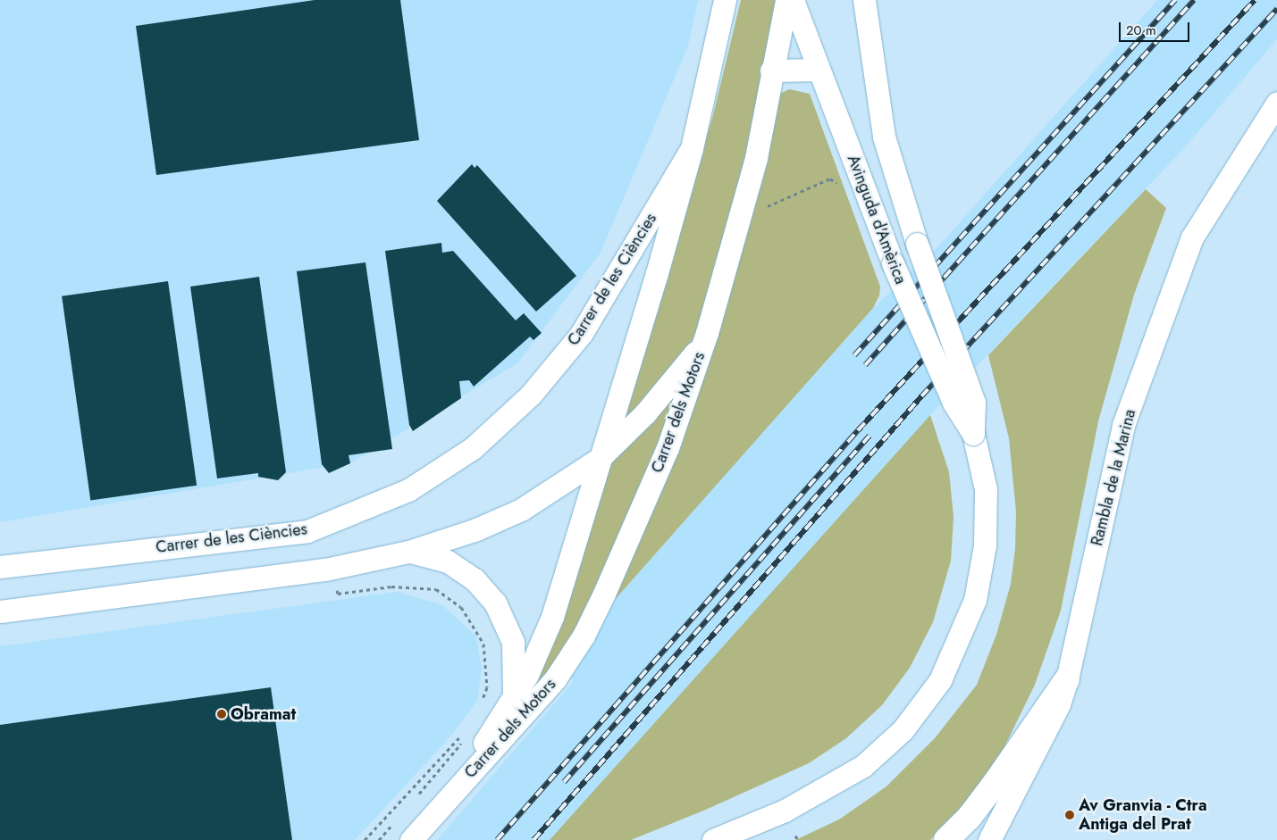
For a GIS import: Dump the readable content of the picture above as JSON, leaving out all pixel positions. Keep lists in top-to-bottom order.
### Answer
{
  "streets": {
    "street": [
      "Avinguda d'Amèrica",
      "Carrer de les Ciències",
      "Carrer dels Motors",
      "Rambla de la Marina"
    ]
  },
  "crossings": [
    ["Carrer de les Ciències", "Carrer dels Motors"]
  ],
  "places": ["Obramat", "Av Granvia - Ctra Antiga del Prat"],
  "scale_bar": "20 m"
}
